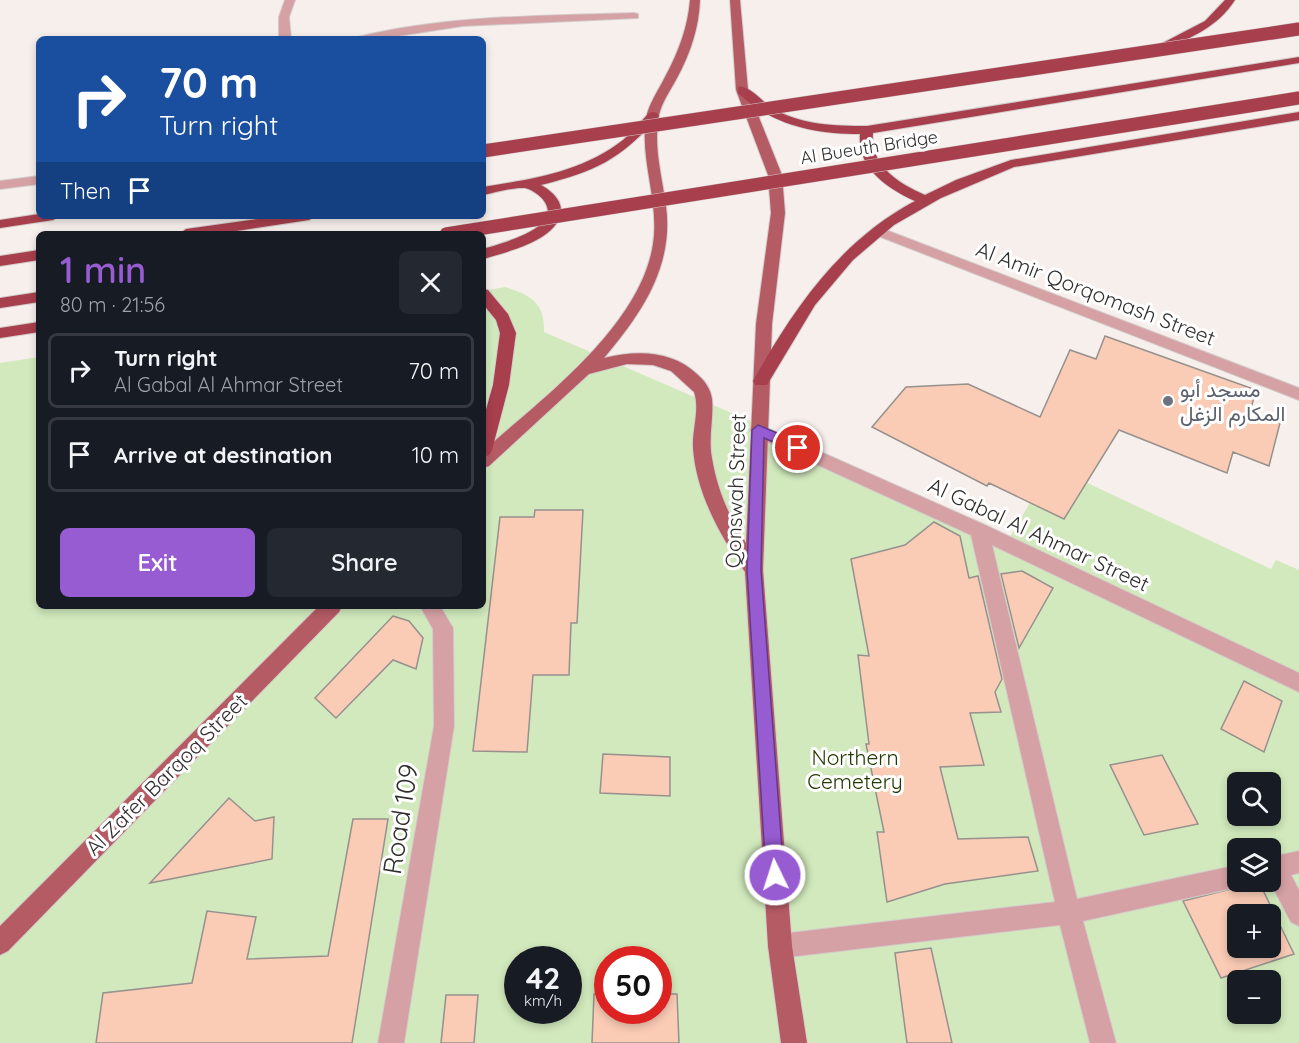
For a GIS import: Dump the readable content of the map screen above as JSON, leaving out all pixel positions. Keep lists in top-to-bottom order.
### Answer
{
  "streets": {
    "highway": ["Al Bueuth Bridge"],
    "main road": ["Qonswah Street", "Al Zafer Barqoq Street"],
    "street": ["Al Amir Qorqomash Street", "Al Gabal Al Ahmar Street", "Road 109"]
  },
  "crossings": [
    ["Qonswah Street", "Al Gabal Al Ahmar Street"]
  ],
  "parks": ["Northern Cemetery"],
  "places": ["مسجد أبو المكارم الزغل"],
  "page": {
    "turn": ["70 m", "Turn right"],
    "then": "Then",
    "heading": ["1 min", "80 m · 21:56"],
    "list": [
      {
        "name": "Turn right",
        "note": "Al Gabal Al Ahmar Street",
        "value": "70 m"
      },
      {
        "name": "Arrive at destination",
        "value": "10 m"
      }
    ],
    "buttons": ["Exit", "Share"],
    "map_buttons": ["+", "−"],
    "speed": "42 km/h",
    "limit": "50"
  }
}
